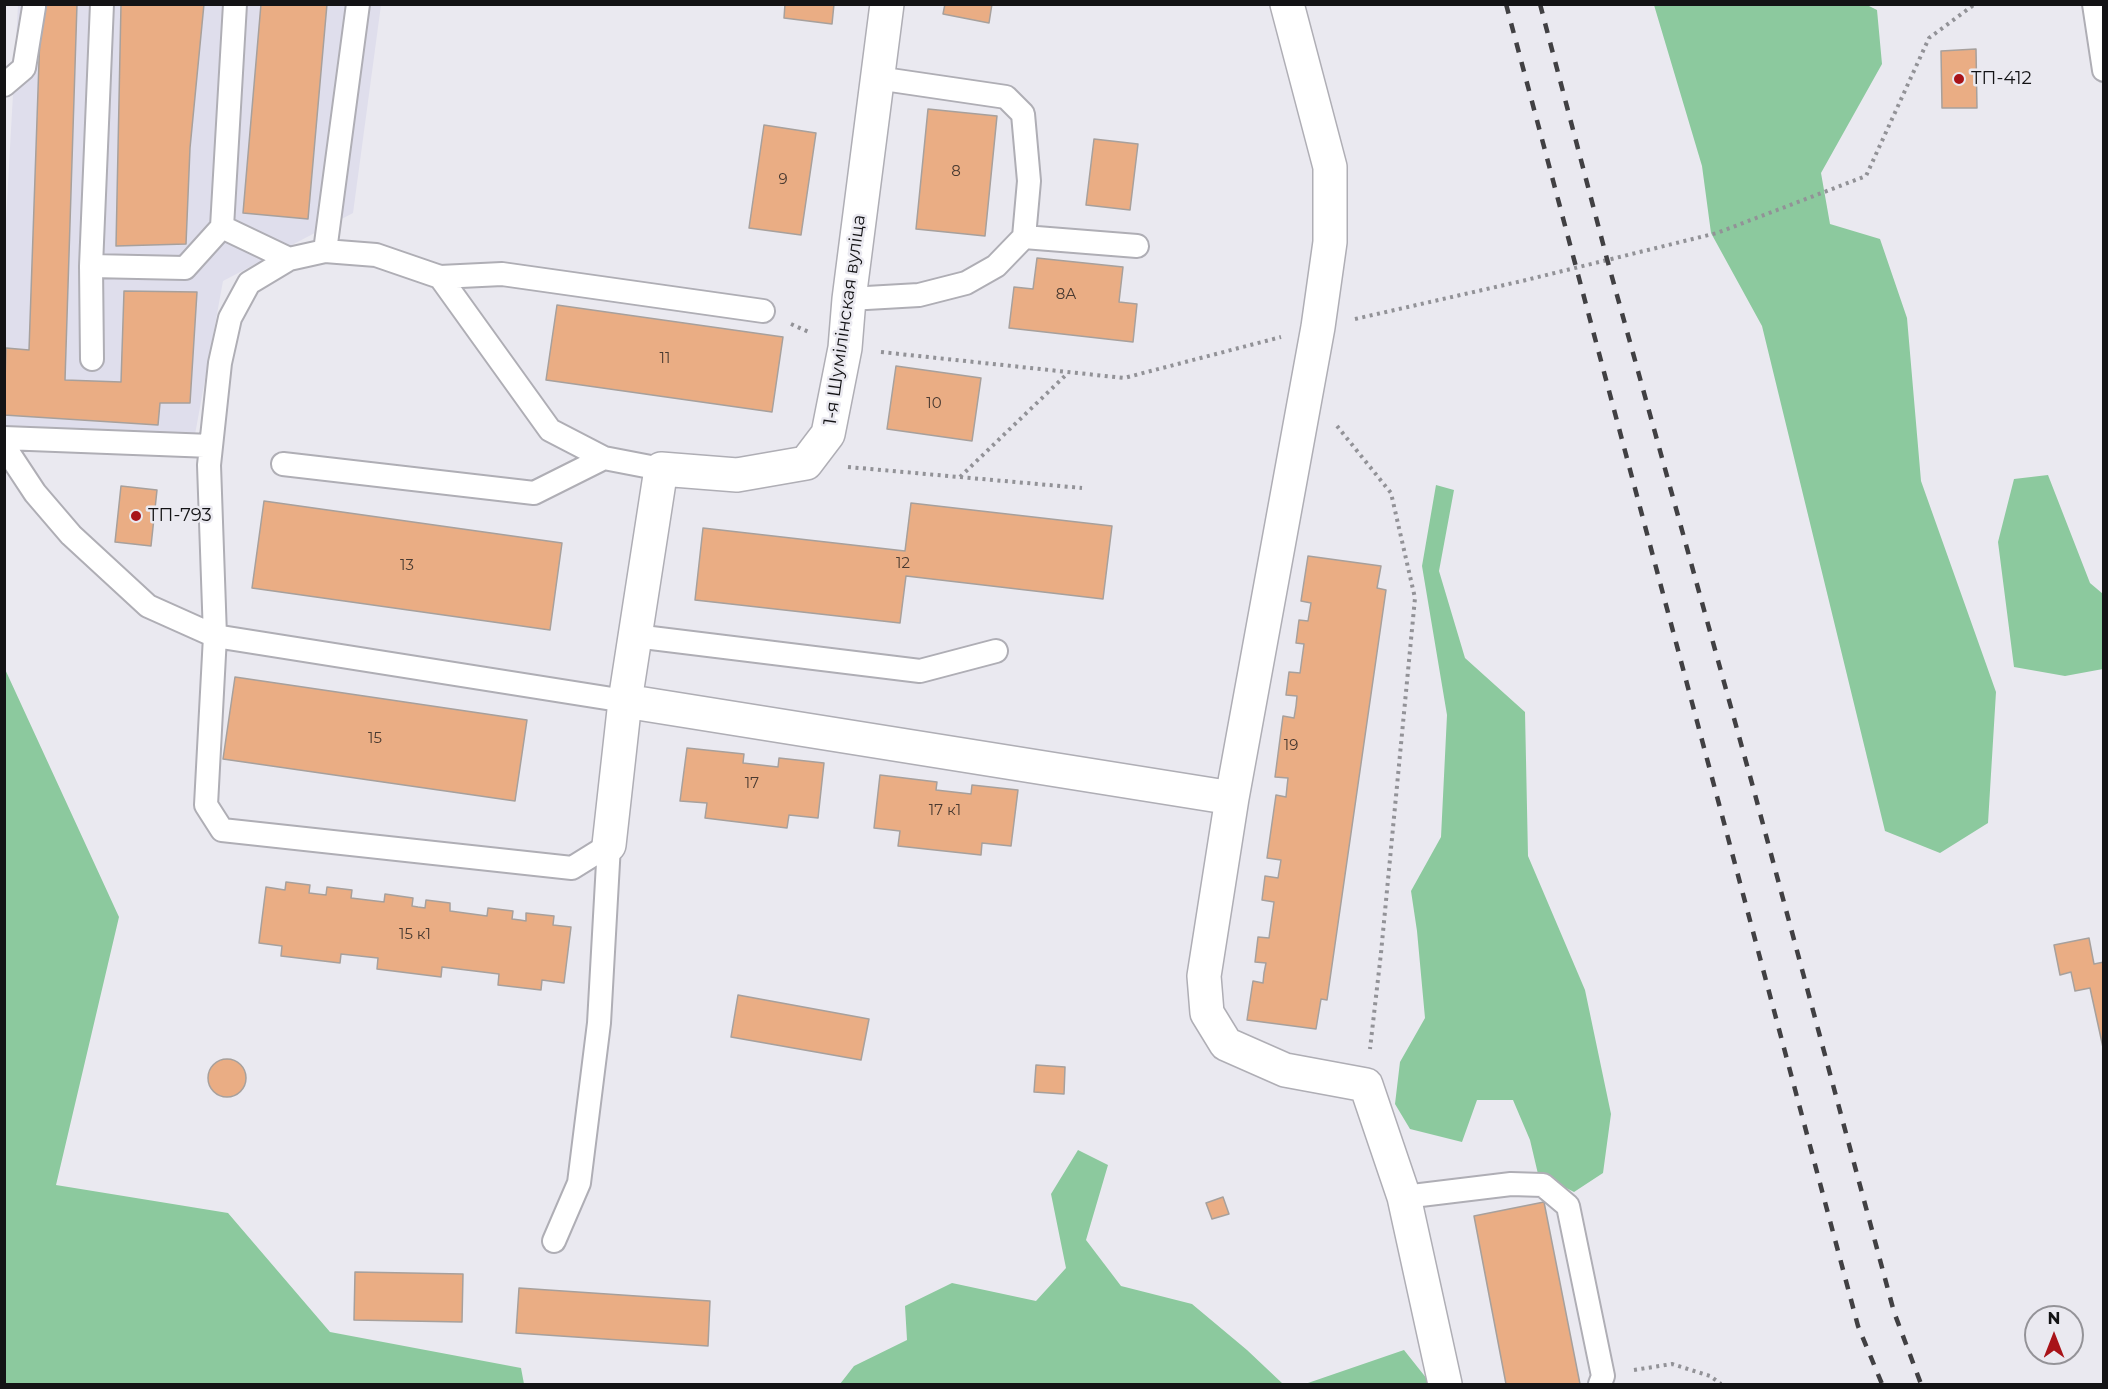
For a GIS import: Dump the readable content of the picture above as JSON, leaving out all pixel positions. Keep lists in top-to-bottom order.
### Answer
{
  "streets": {
    "street": ["1-я Шумілінская вуліца"]
  },
  "places": ["ТП-412", "ТП-793"],
  "house_numbers": [
    "8",
    "9",
    "8А",
    "11",
    "10",
    "12",
    "13",
    "15",
    "19",
    "17",
    "17 к1",
    "15 к1"
  ],
  "north": "top"
}
